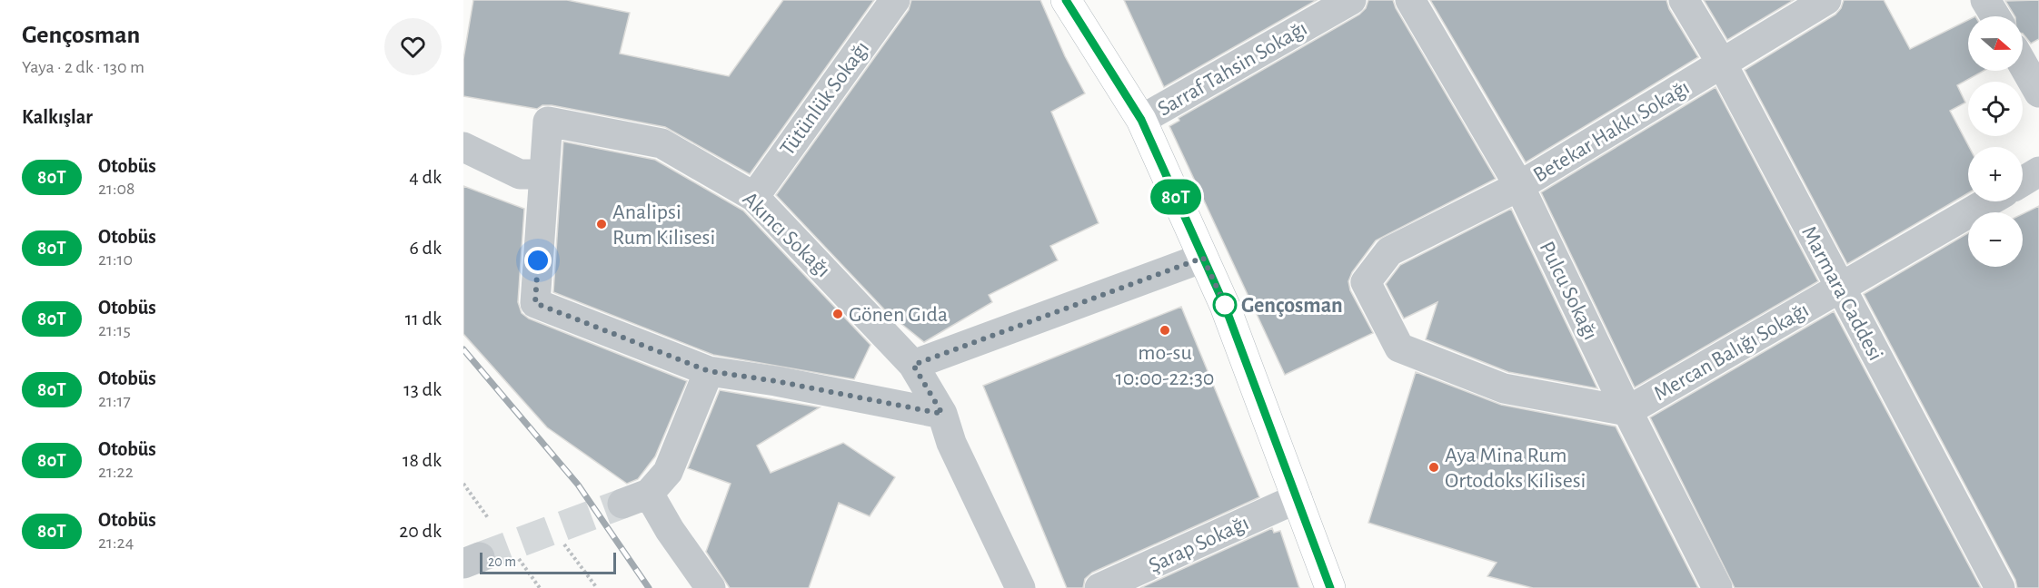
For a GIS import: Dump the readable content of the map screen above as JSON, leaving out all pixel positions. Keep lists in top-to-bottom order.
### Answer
{
  "streets": {
    "street": [
      "Sarraf Tahsin Sokağı",
      "Tütünlük Sokağı",
      "Betekar Hakkı Sokağı",
      "Akıncı Sokağı",
      "Pulcu Sokağı",
      "Marmara Caddesi",
      "Mercan Balığı Sokağı",
      "Şarap Sokağı"
    ]
  },
  "crossings": [
    ["Tütünlük Sokağı", "Akıncı Sokağı"],
    ["Betekar Hakkı Sokağı", "Pulcu Sokağı"],
    ["Betekar Hakkı Sokağı", "Marmara Caddesi"],
    ["Betekar Hakkı Sokağı", "Mercan Balığı Sokağı"],
    ["Pulcu Sokağı", "Mercan Balığı Sokağı"],
    ["Marmara Caddesi", "Mercan Balığı Sokağı"]
  ],
  "places": [
    "Analipsi Rum Kilisesi",
    "Gençosman",
    "Gönen Gıda",
    "mo-su 10:00-22:30",
    "Aya Mina Rum Ortodoks Kilisesi"
  ],
  "lines": ["bus line 80T"],
  "scale_bar": "20 m",
  "north": "right",
  "page": {
    "heading": [
      ["Gençosman", "Yaya · 2 dk · 130 m"],
      "Kalkışlar"
    ],
    "on_map": "80T",
    "map_buttons": ["+", "−"],
    "list": [
      {
        "mark": "80T",
        "name": "Otobüs",
        "note": "21:08",
        "value": "4 dk"
      },
      {
        "mark": "80T",
        "name": "Otobüs",
        "note": "21:10",
        "value": "6 dk"
      },
      {
        "mark": "80T",
        "name": "Otobüs",
        "note": "21:15",
        "value": "11 dk"
      },
      {
        "mark": "80T",
        "name": "Otobüs",
        "note": "21:17",
        "value": "13 dk"
      },
      {
        "mark": "80T",
        "name": "Otobüs",
        "note": "21:22",
        "value": "18 dk"
      },
      {
        "mark": "80T",
        "name": "Otobüs",
        "note": "21:24",
        "value": "20 dk"
      }
    ],
    "scale": "20 m"
  }
}
